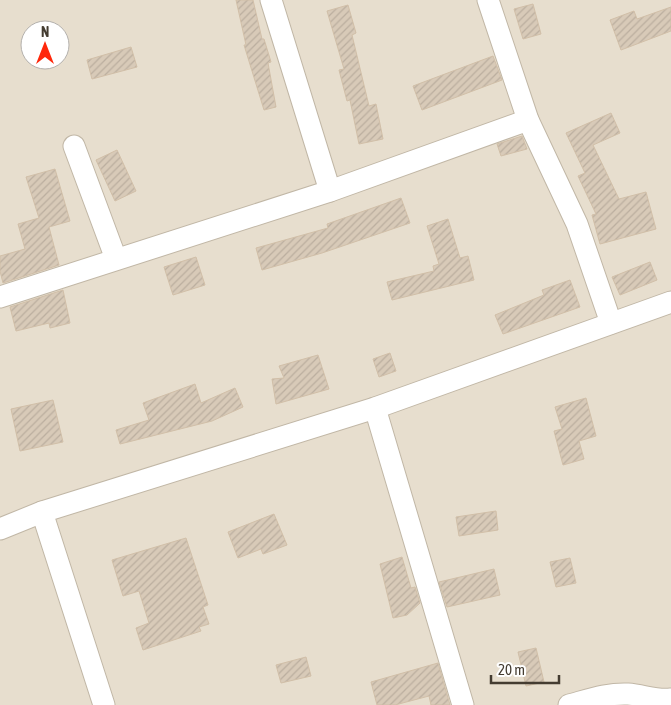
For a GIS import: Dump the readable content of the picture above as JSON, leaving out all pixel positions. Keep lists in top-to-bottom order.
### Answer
{
  "scale_bar": "20 m",
  "north": "top"
}
